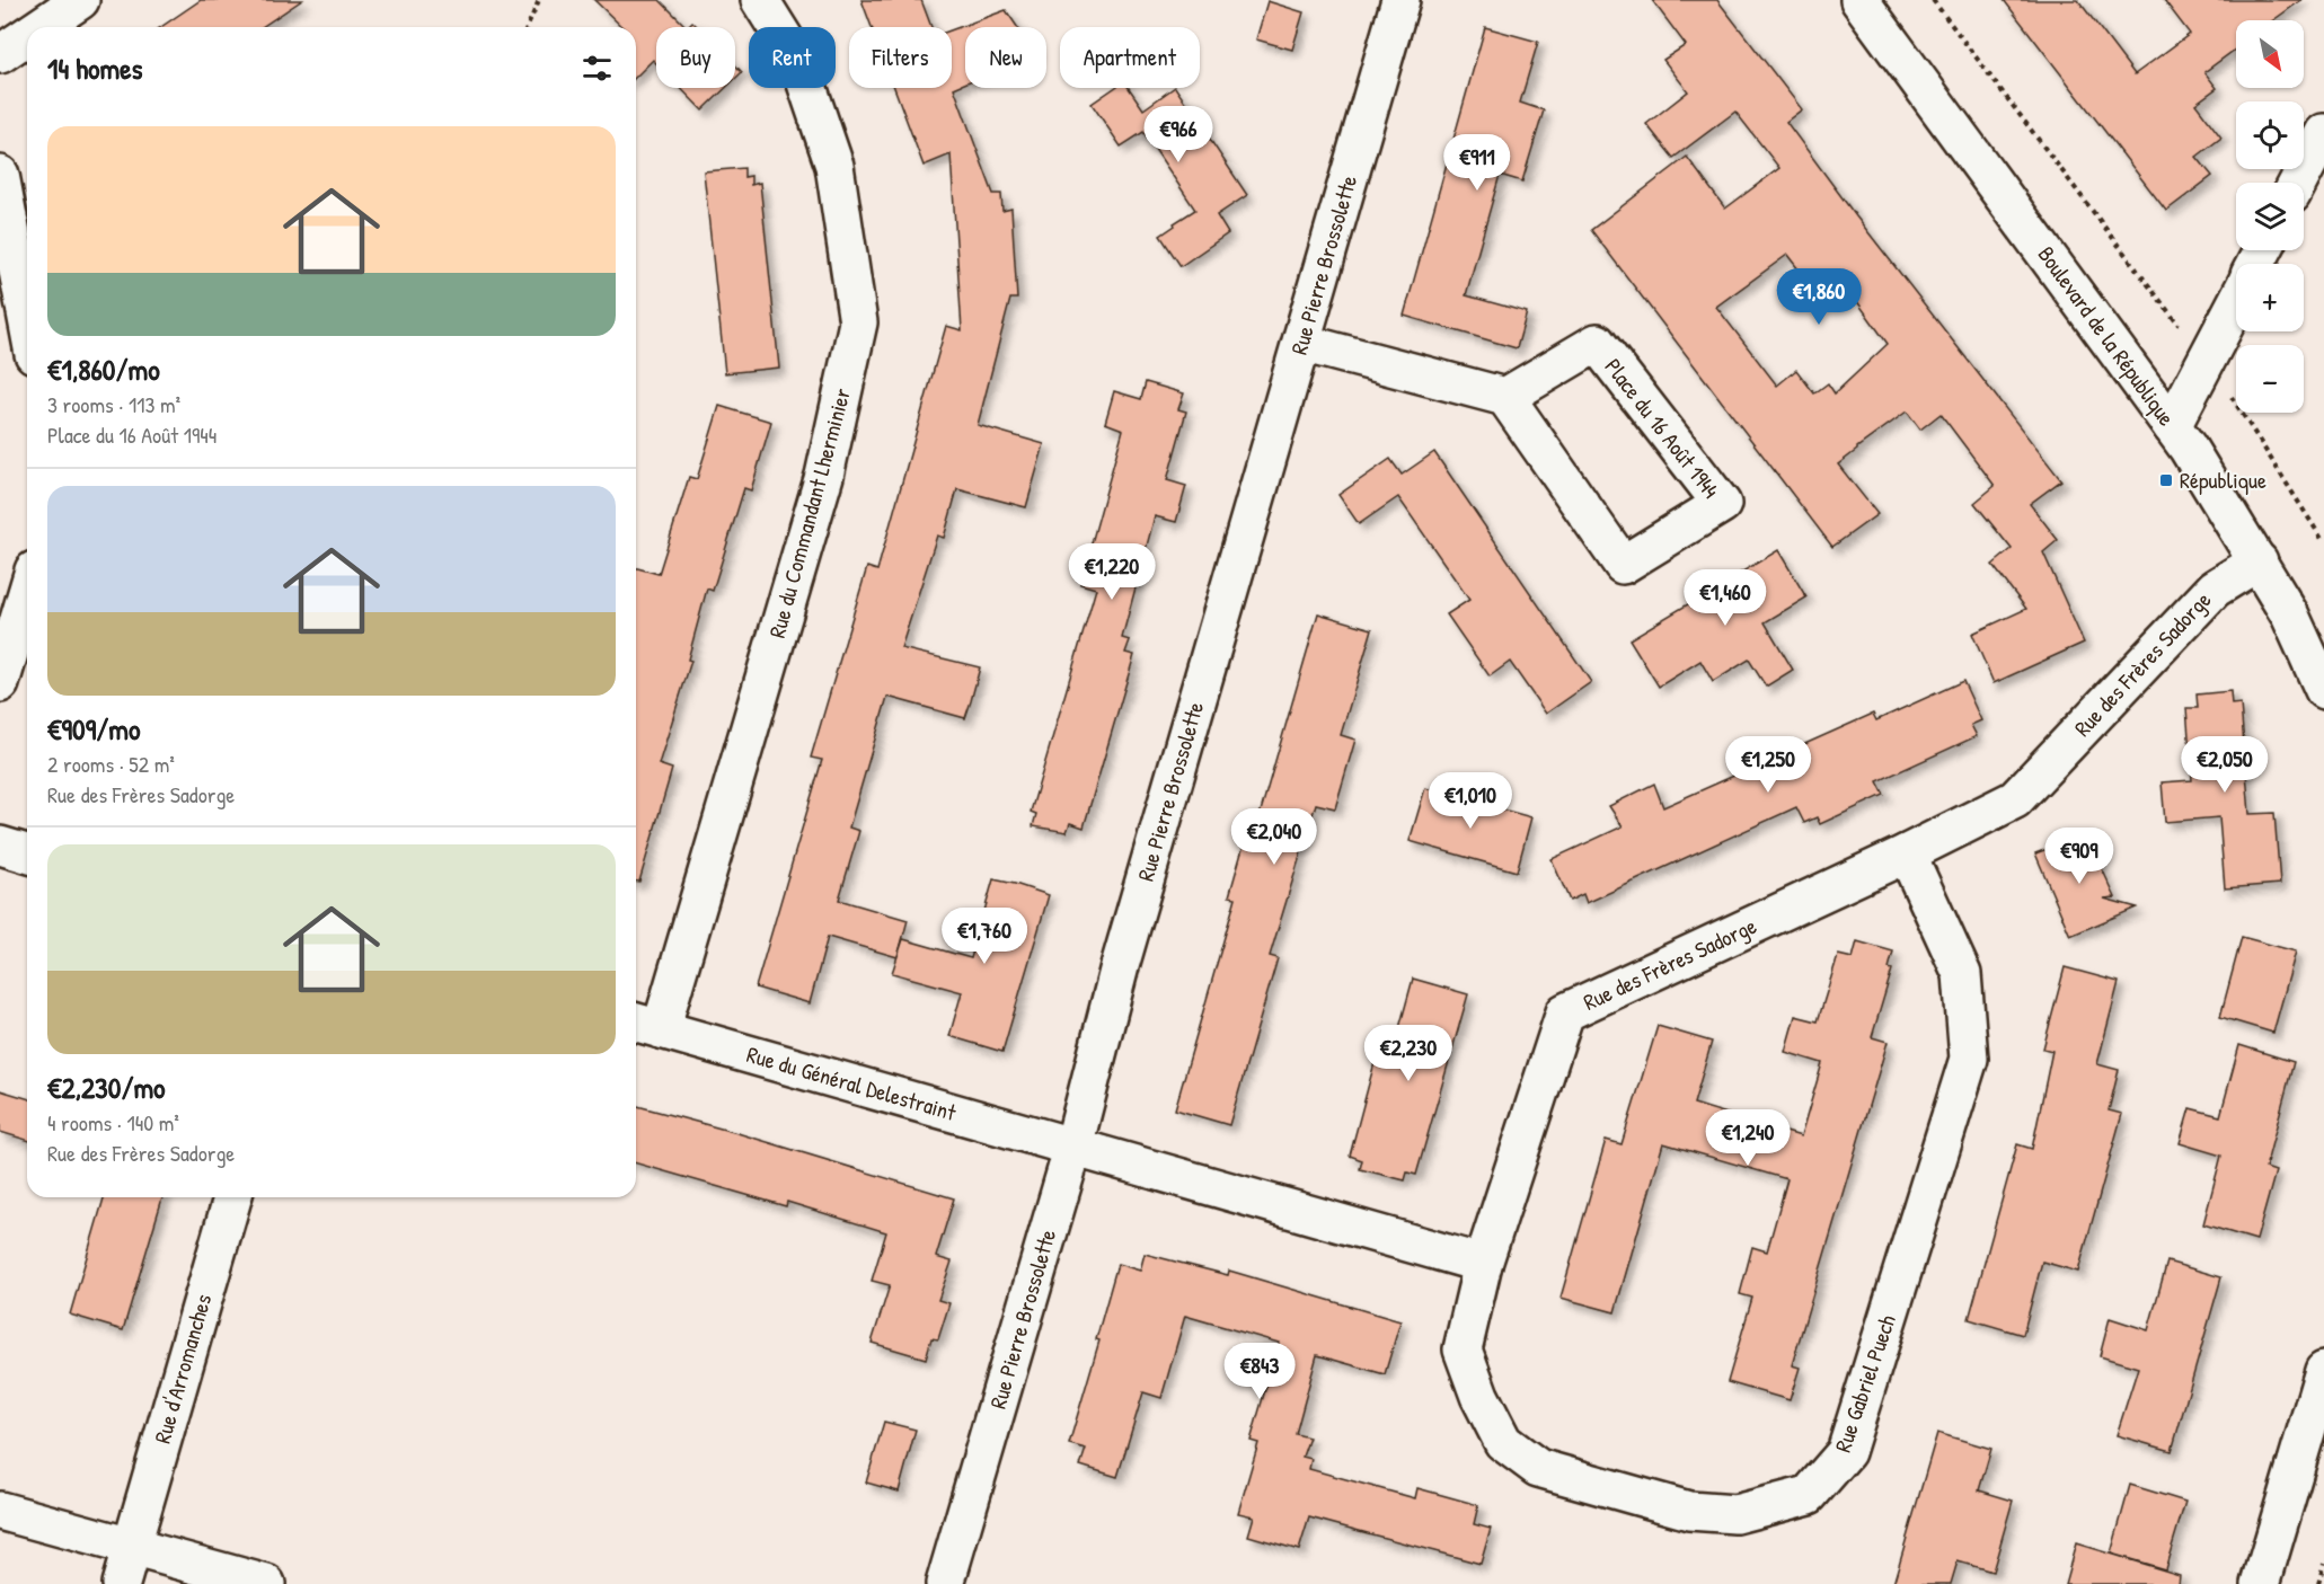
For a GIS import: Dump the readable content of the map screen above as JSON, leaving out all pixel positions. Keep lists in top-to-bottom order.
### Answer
{
  "streets": {
    "street": [
      "Rue Pierre Brossolette",
      "Boulevard de la République",
      "Place du 16 Août 1944",
      "Rue du Commandant Lherminier",
      "Rue des Frères Sadorge",
      "Rue du Général Delestraint",
      "Rue d'Arromanches",
      "Rue Gabriel Puech"
    ]
  },
  "crossings": [
    ["Rue Pierre Brossolette", "Rue du Général Delestraint"],
    ["Boulevard de la République", "Rue des Frères Sadorge"],
    ["Rue du Commandant Lherminier", "Rue du Général Delestraint"],
    ["Rue des Frères Sadorge", "Rue Gabriel Puech"]
  ],
  "places": {
    "transit": ["République"]
  },
  "north": "bottom right",
  "page": {
    "map_buttons": ["+", "−"],
    "chip": [
      "Buy",
      "Rent",
      "Filters",
      "New",
      "Apartment"
    ],
    "heading": "14 homes",
    "price": [
      "€966",
      "€911",
      "€1,860",
      "€1,220",
      "€1,460",
      "€1,250",
      "€2,050",
      "€1,010",
      "€2,040",
      "€909",
      "€1,760",
      "€2,230",
      "€1,240",
      "€843"
    ],
    "list": [
      {
        "name": "€1,860/mo",
        "note": "3 rooms · 113 m² · Place du 16 Août 1944"
      },
      {
        "name": "€909/mo",
        "note": "2 rooms · 52 m² · Rue des Frères Sadorge"
      },
      {
        "name": "€2,230/mo",
        "note": "4 rooms · 140 m² · Rue des Frères Sadorge"
      }
    ]
  }
}
